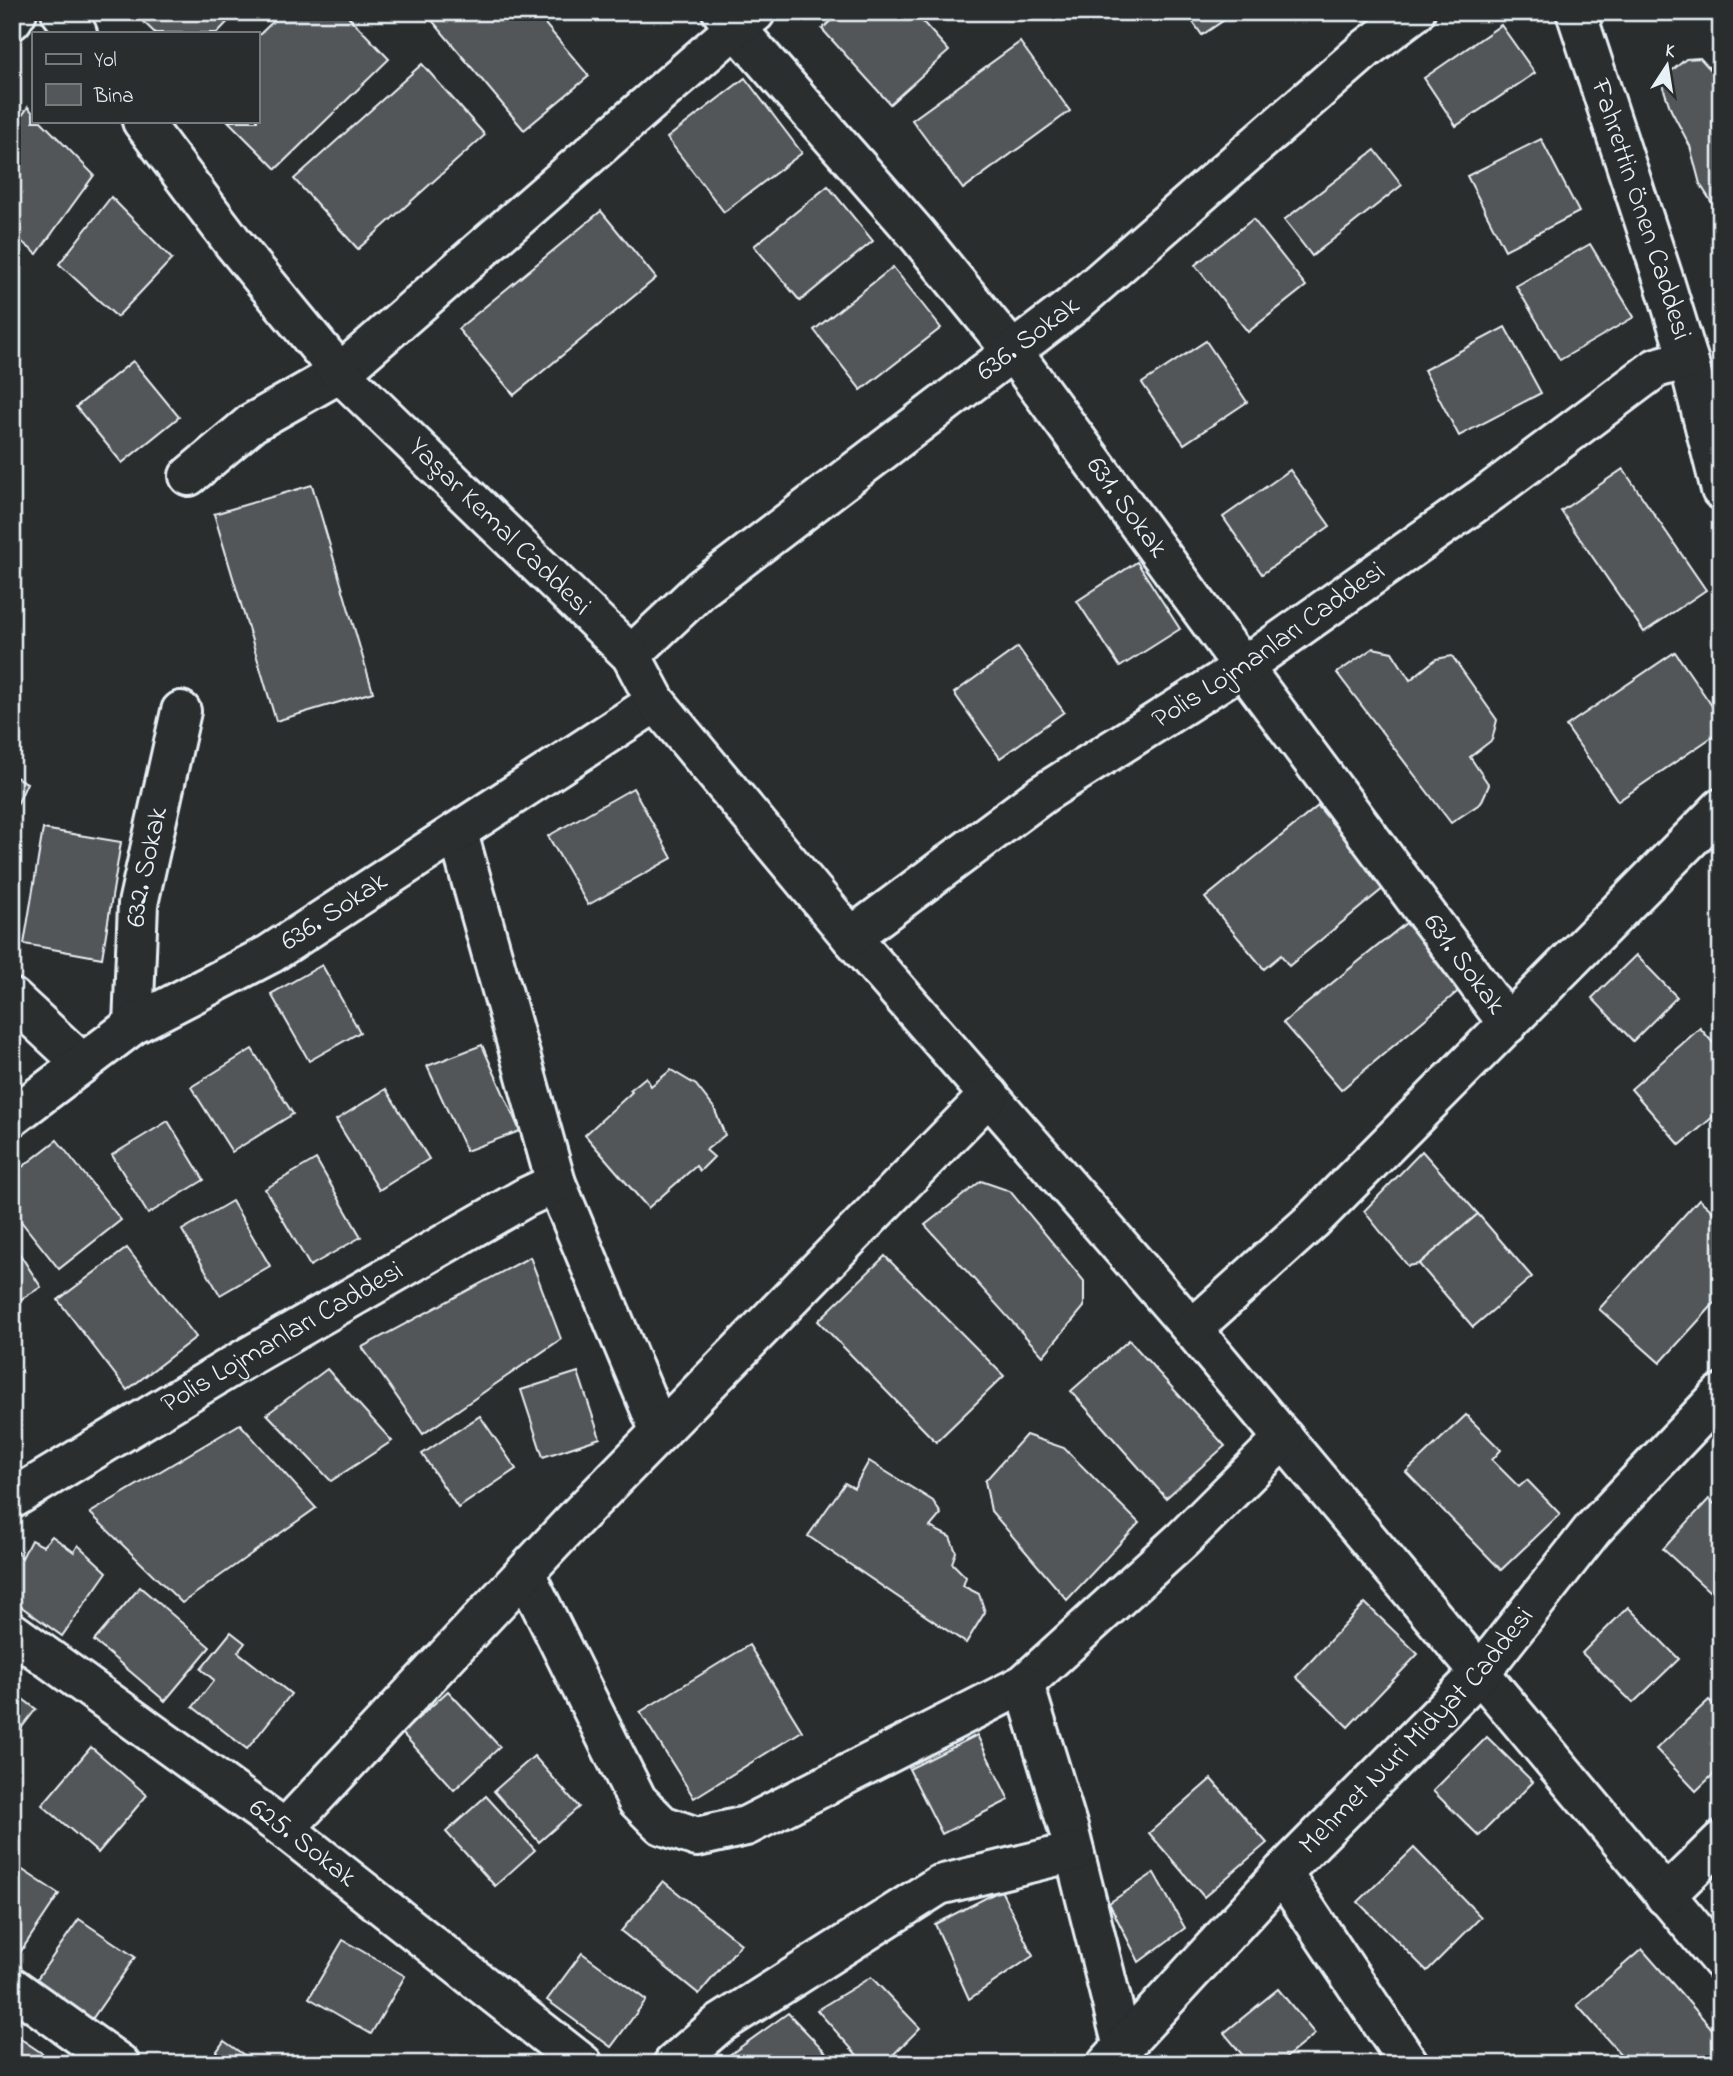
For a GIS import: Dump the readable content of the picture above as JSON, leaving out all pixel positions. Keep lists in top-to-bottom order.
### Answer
{
  "streets": {
    "street": [
      "Fahrettin Önen Caddesi",
      "636. Sokak",
      "631. Sokak",
      "Yaşar Kemal Caddesi",
      "Polis Lojmanları Caddesi",
      "632. Sokak",
      "Mehmet Nuri Midyat Caddesi",
      "625. Sokak"
    ]
  },
  "crossings": [
    ["Fahrettin Önen Caddesi", "Polis Lojmanları Caddesi"],
    ["636. Sokak", "631. Sokak"],
    ["636. Sokak", "Yaşar Kemal Caddesi"],
    ["636. Sokak", "632. Sokak"],
    ["631. Sokak", "Polis Lojmanları Caddesi"],
    ["Yaşar Kemal Caddesi", "Polis Lojmanları Caddesi"],
    ["Yaşar Kemal Caddesi", "Mehmet Nuri Midyat Caddesi"]
  ],
  "legend": ["Yol", "Bina"],
  "north": "top"
}
